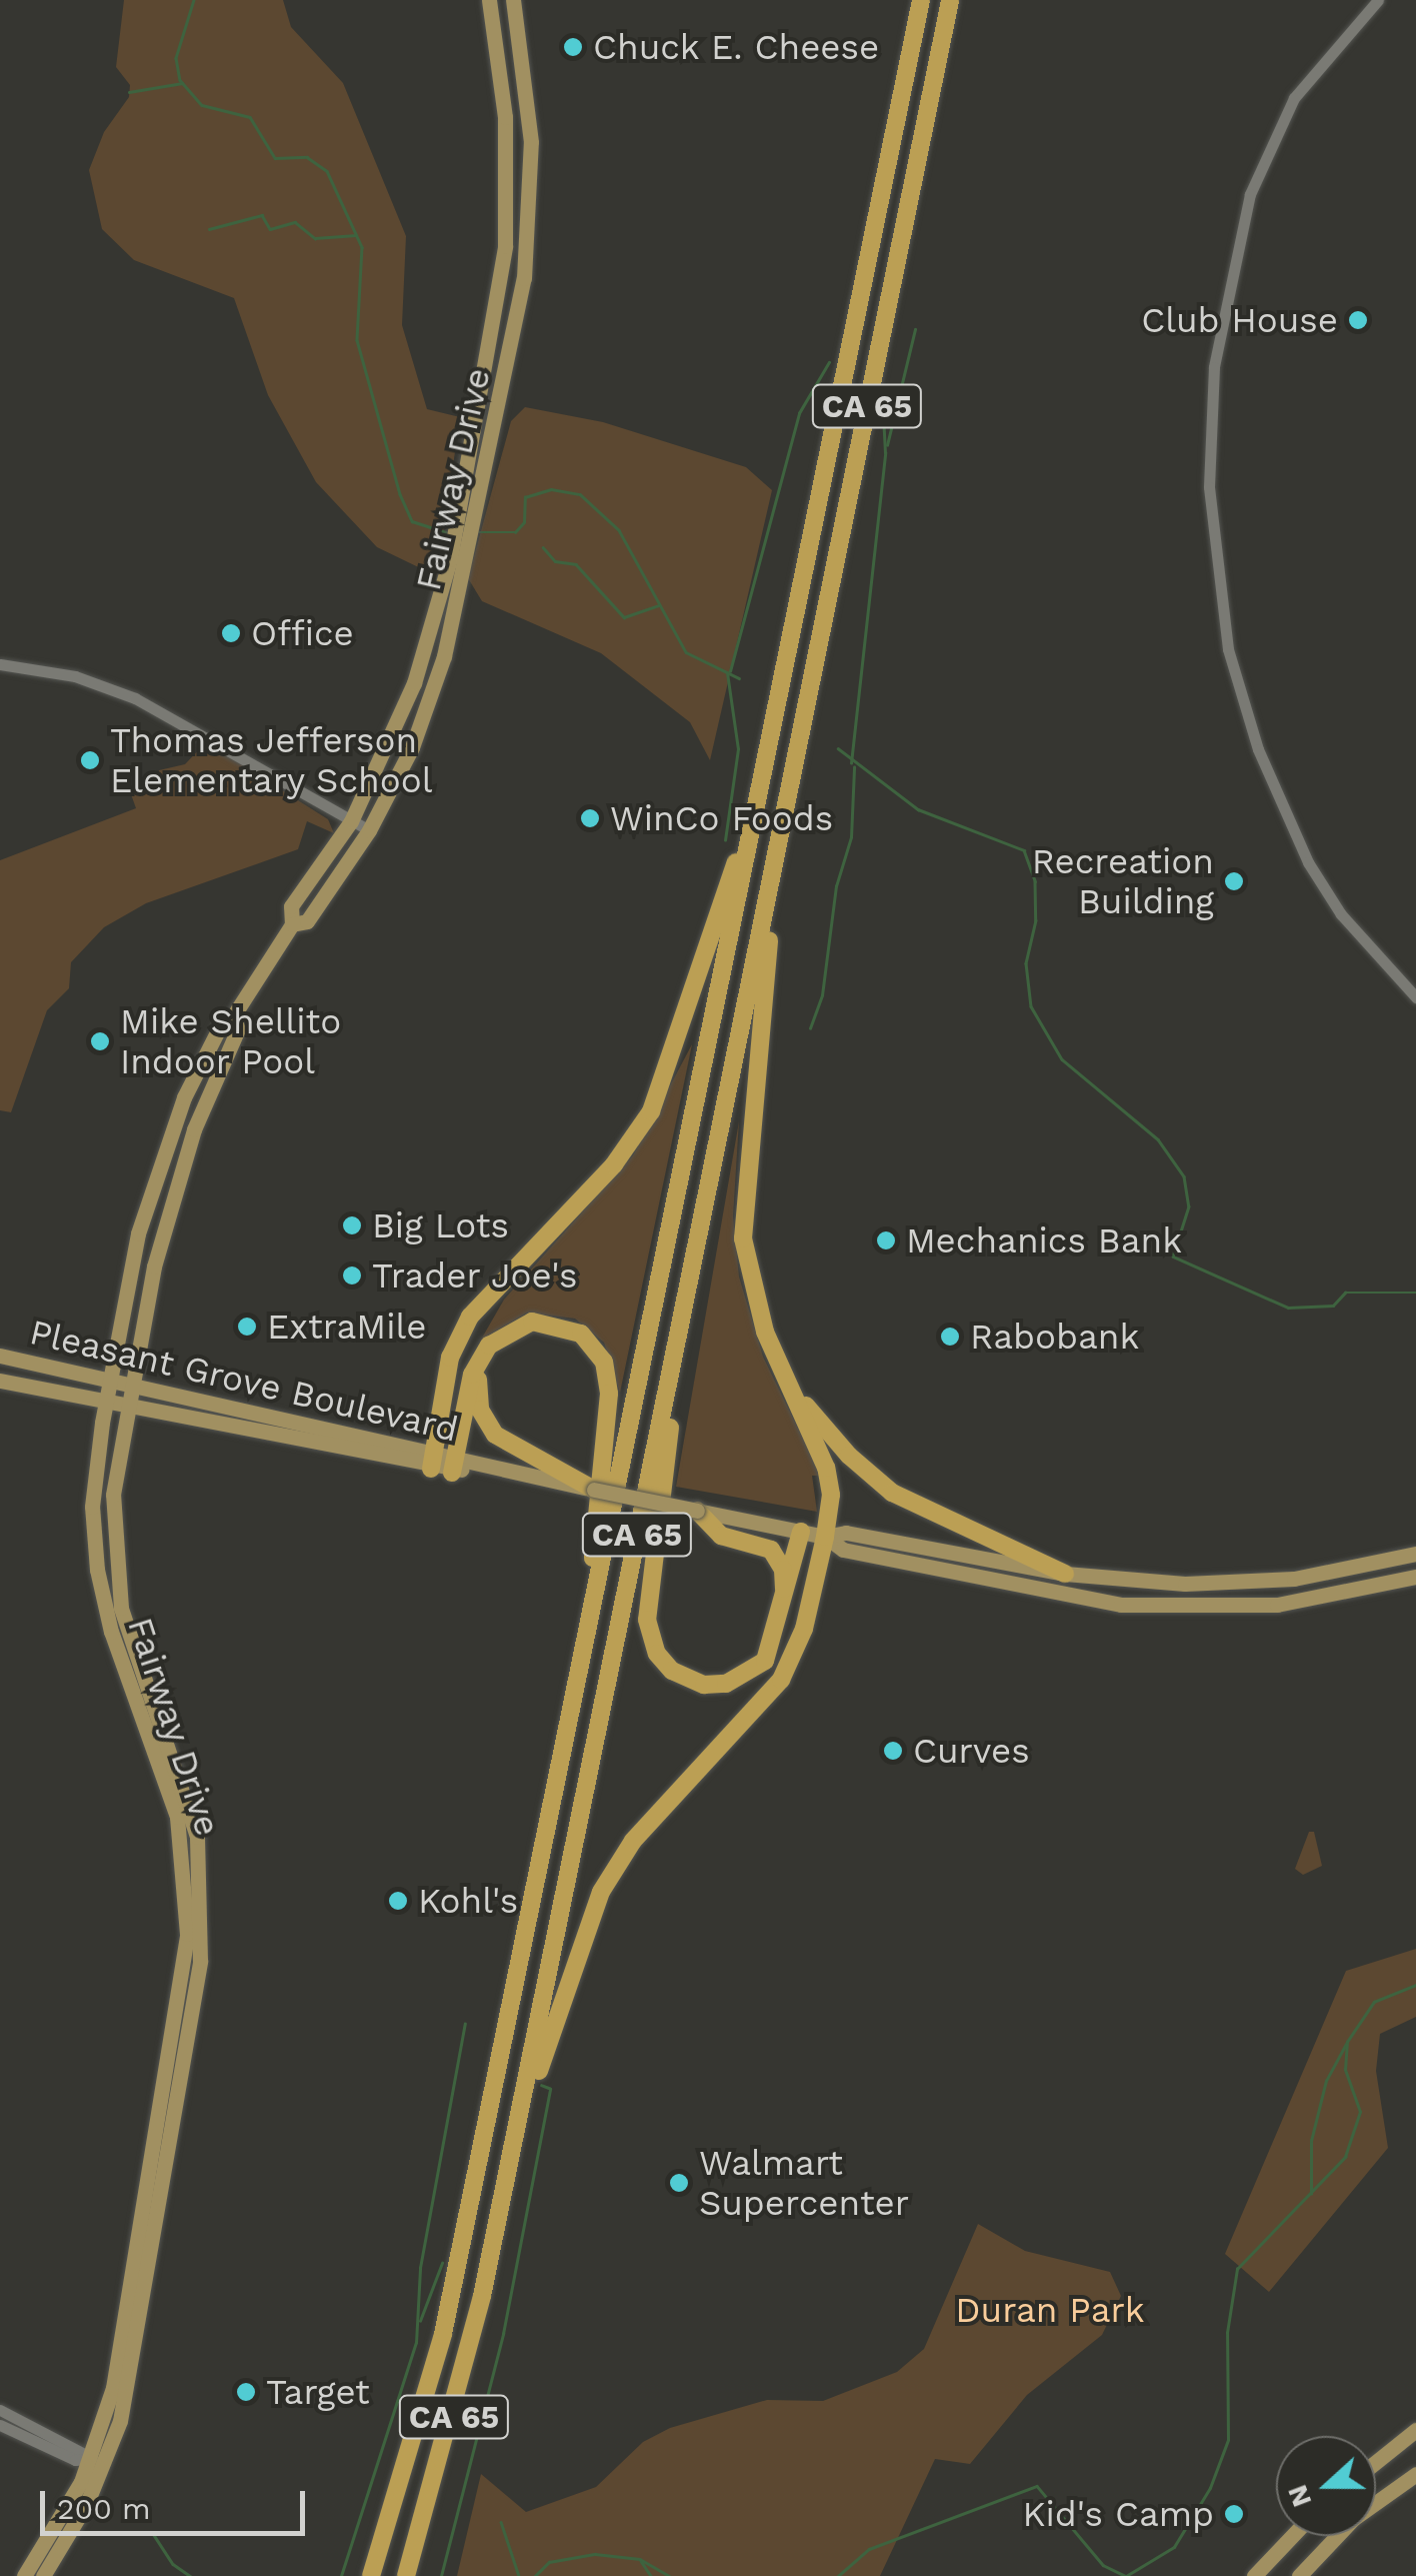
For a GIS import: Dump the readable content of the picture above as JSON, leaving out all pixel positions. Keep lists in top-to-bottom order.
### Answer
{
  "streets": {
    "highway": ["CA 65"],
    "main road": ["Fairway Drive", "Pleasant Grove Boulevard"]
  },
  "crossings": [
    ["Fairway Drive", "Pleasant Grove Boulevard"]
  ],
  "parks": ["Duran Park"],
  "places": [
    "Chuck E. Cheese",
    "Club House",
    "Office",
    "Thomas Jefferson Elementary School",
    "WinCo Foods",
    "Recreation Building",
    "Mike Shellito Indoor Pool",
    "Big Lots",
    "Mechanics Bank",
    "Trader Joe's",
    "ExtraMile",
    "Rabobank",
    "Curves",
    "Kohl's",
    "Walmart Supercenter",
    "Target",
    "Kid's Camp"
  ],
  "scale_bar": "200 m",
  "north": "left"
}
